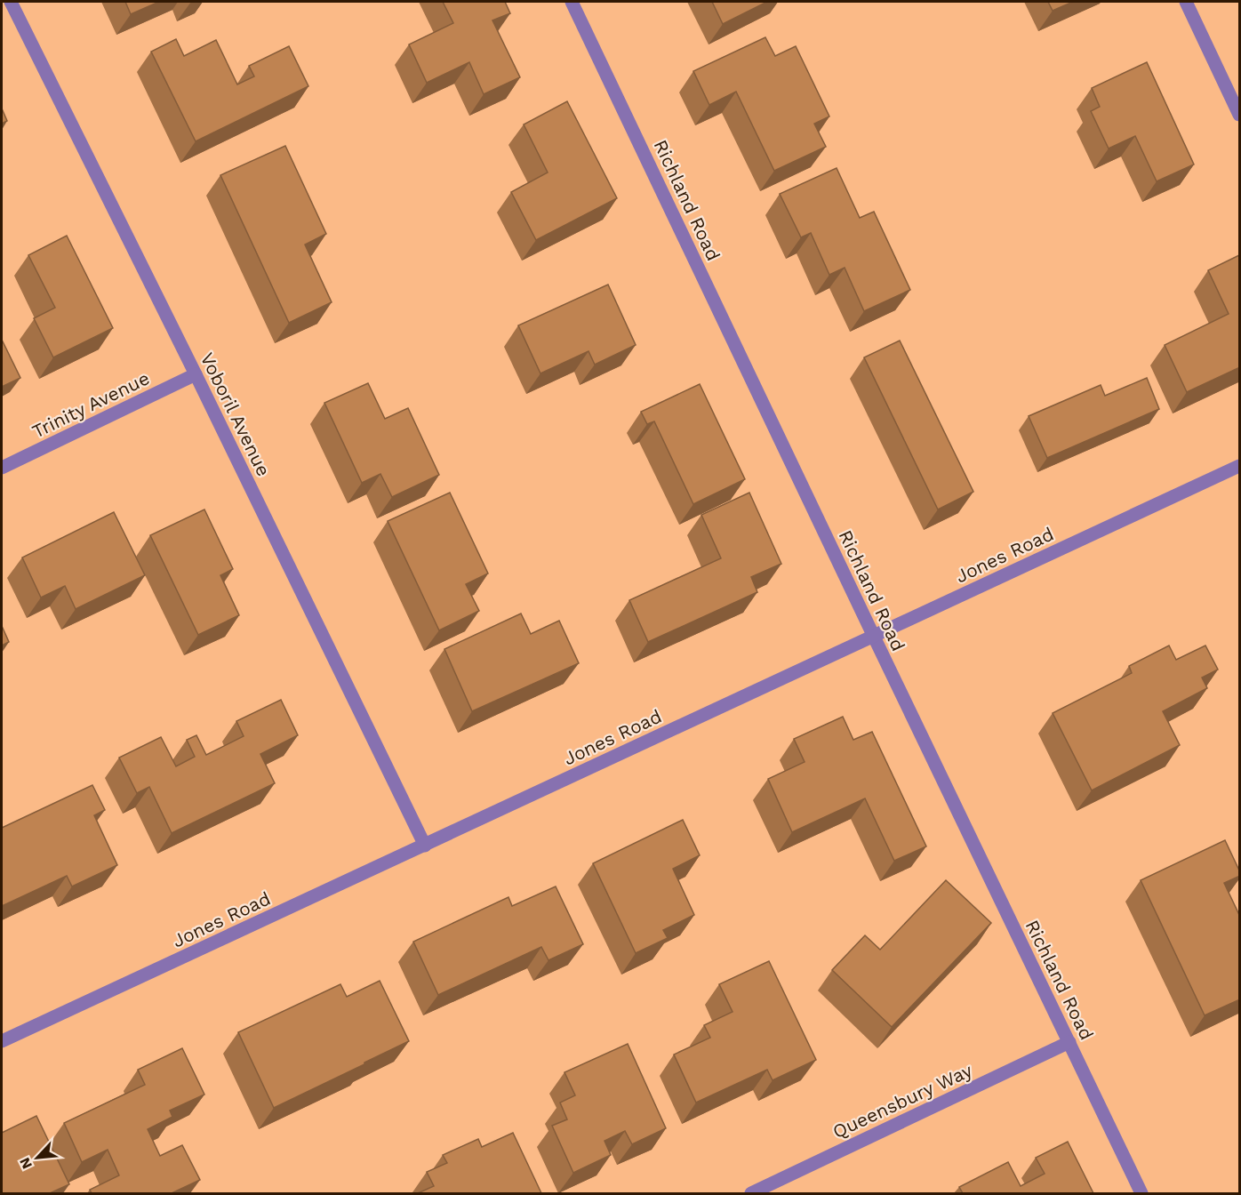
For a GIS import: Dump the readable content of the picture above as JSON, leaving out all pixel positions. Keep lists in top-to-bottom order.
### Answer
{
  "streets": {
    "street": [
      "Richland Road",
      "Trinity Avenue",
      "Voboril Avenue",
      "Jones Road",
      "Queensbury Way"
    ]
  },
  "crossings": [
    ["Richland Road", "Jones Road"],
    ["Richland Road", "Queensbury Way"],
    ["Trinity Avenue", "Voboril Avenue"],
    ["Voboril Avenue", "Jones Road"]
  ],
  "north": "bottom left"
}
